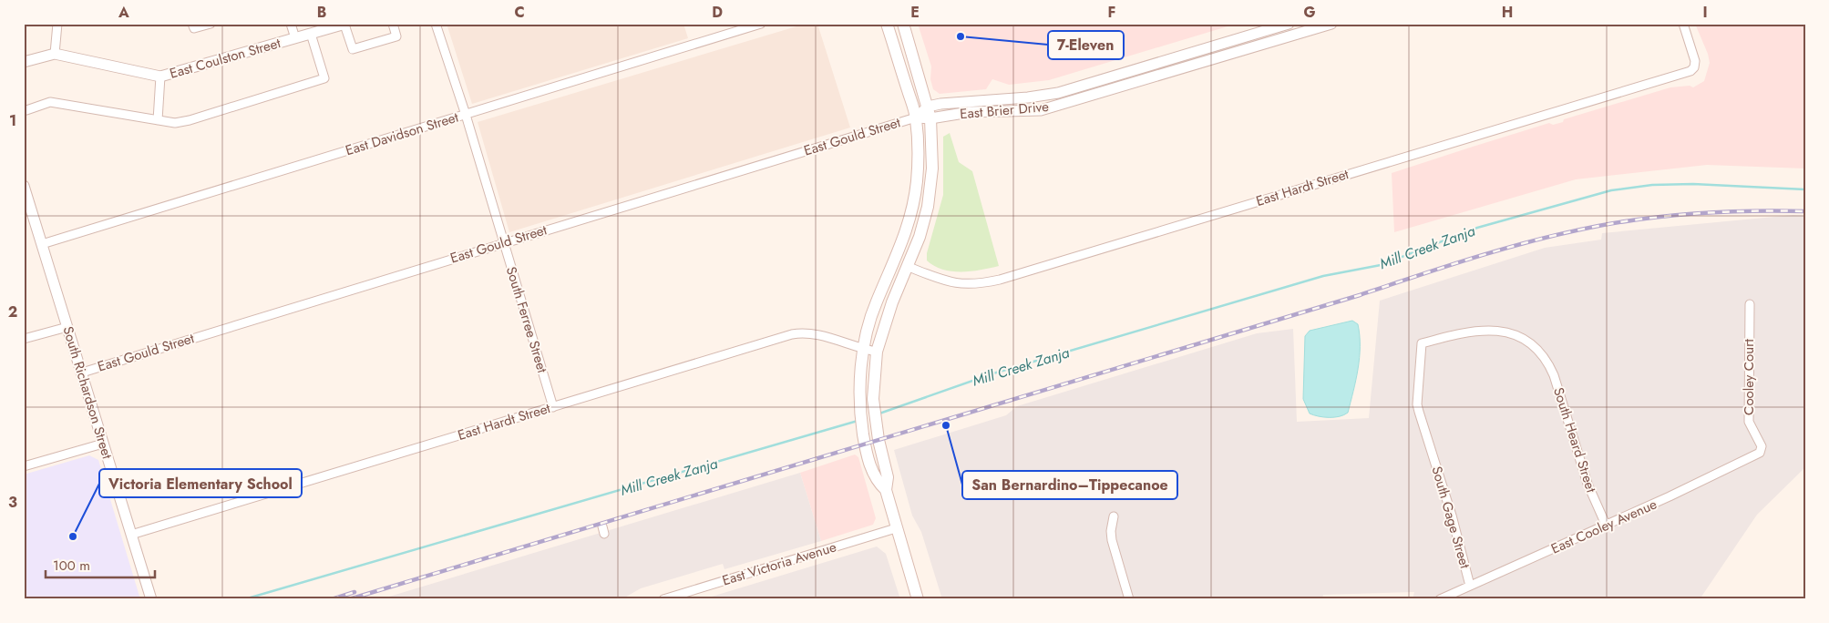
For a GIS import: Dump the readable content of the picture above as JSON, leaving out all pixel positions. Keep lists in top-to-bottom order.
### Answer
{
  "streets": {
    "street": [
      "East Coulston Street",
      "East Brier Drive",
      "East Davidson Street",
      "East Gould Street",
      "East Hardt Street",
      "South Ferree Street",
      "Cooley Court",
      "South Richardson Street",
      "South Heard Street",
      "South Gage Street",
      "East Cooley Avenue",
      "East Victoria Avenue"
    ]
  },
  "crossings": [
    ["East Brier Drive", "East Gould Street"],
    ["East Davidson Street", "South Ferree Street"],
    ["East Davidson Street", "South Richardson Street"],
    ["East Gould Street", "South Ferree Street"],
    ["East Gould Street", "South Richardson Street"],
    ["East Hardt Street", "South Ferree Street"],
    ["East Hardt Street", "South Richardson Street"],
    ["Cooley Court", "East Cooley Avenue"],
    ["South Heard Street", "South Gage Street"],
    ["South Heard Street", "East Cooley Avenue"],
    ["South Gage Street", "East Cooley Avenue"]
  ],
  "water": ["Mill Creek Zanja"],
  "places": ["7-Eleven", "San Bernardino–Tippecanoe", "Victoria Elementary School"],
  "scale_bar": "100 m",
  "grid": {
    "columns": [
      "A",
      "B",
      "C",
      "D",
      "E",
      "F",
      "G",
      "H",
      "I"
    ],
    "rows": ["1", "2", "3"]
  }
}
